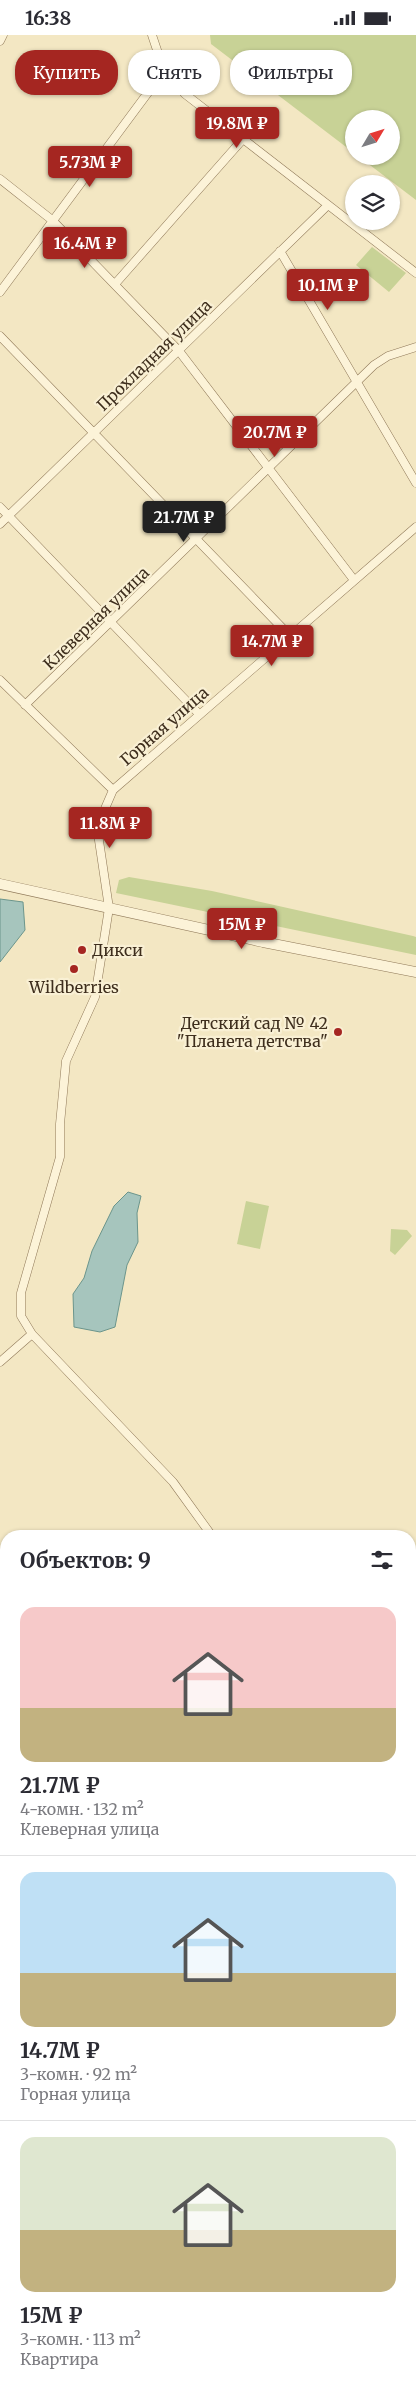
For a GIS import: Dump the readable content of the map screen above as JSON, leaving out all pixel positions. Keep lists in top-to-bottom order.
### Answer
{
  "streets": {
    "street": ["Прохладная улица", "Клеверная улица", "Горная улица"]
  },
  "places": ["Дикси", "Wildberries", "Детский сад № 42 \"Планета детства\""],
  "north": "top right",
  "page": {
    "status": "16:38",
    "chip": ["Купить", "Снять", "Фильтры"],
    "price": [
      "19.8M ₽",
      "5.73M ₽",
      "16.4M ₽",
      "10.1M ₽",
      "20.7M ₽",
      "21.7M ₽",
      "14.7M ₽",
      "11.8M ₽",
      "15M ₽"
    ],
    "heading": "Объектов: 9",
    "list": [
      {
        "name": "21.7M ₽",
        "note": "4-комн. · 132 m² · Клеверная улица"
      },
      {
        "name": "14.7M ₽",
        "note": "3-комн. · 92 m² · Горная улица"
      },
      {
        "name": "15M ₽",
        "note": "3-комн. · 113 m² · Квартира"
      }
    ]
  }
}
